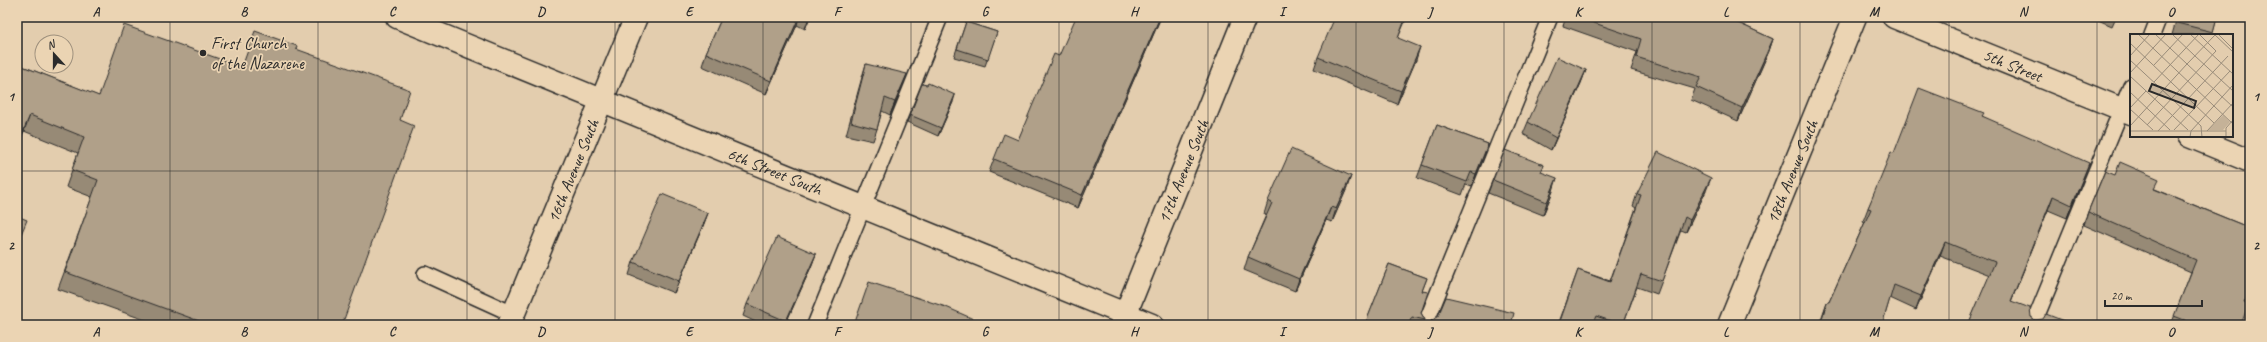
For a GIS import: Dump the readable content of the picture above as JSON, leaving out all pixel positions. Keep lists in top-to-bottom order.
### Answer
{
  "streets": {
    "street": [
      "5th Street",
      "16th Avenue South",
      "17th Avenue South",
      "18th Avenue South",
      "6th Street South"
    ]
  },
  "crossings": [
    ["16th Avenue South", "6th Street South"],
    ["17th Avenue South", "6th Street South"]
  ],
  "places": ["First Church of the Nazarene"],
  "scale_bar": "20 m",
  "north": "top",
  "grid": {
    "columns": [
      "A",
      "B",
      "C",
      "D",
      "E",
      "F",
      "G",
      "H",
      "I",
      "J",
      "K",
      "L",
      "M",
      "N",
      "O"
    ],
    "rows": ["1", "2"]
  }
}
